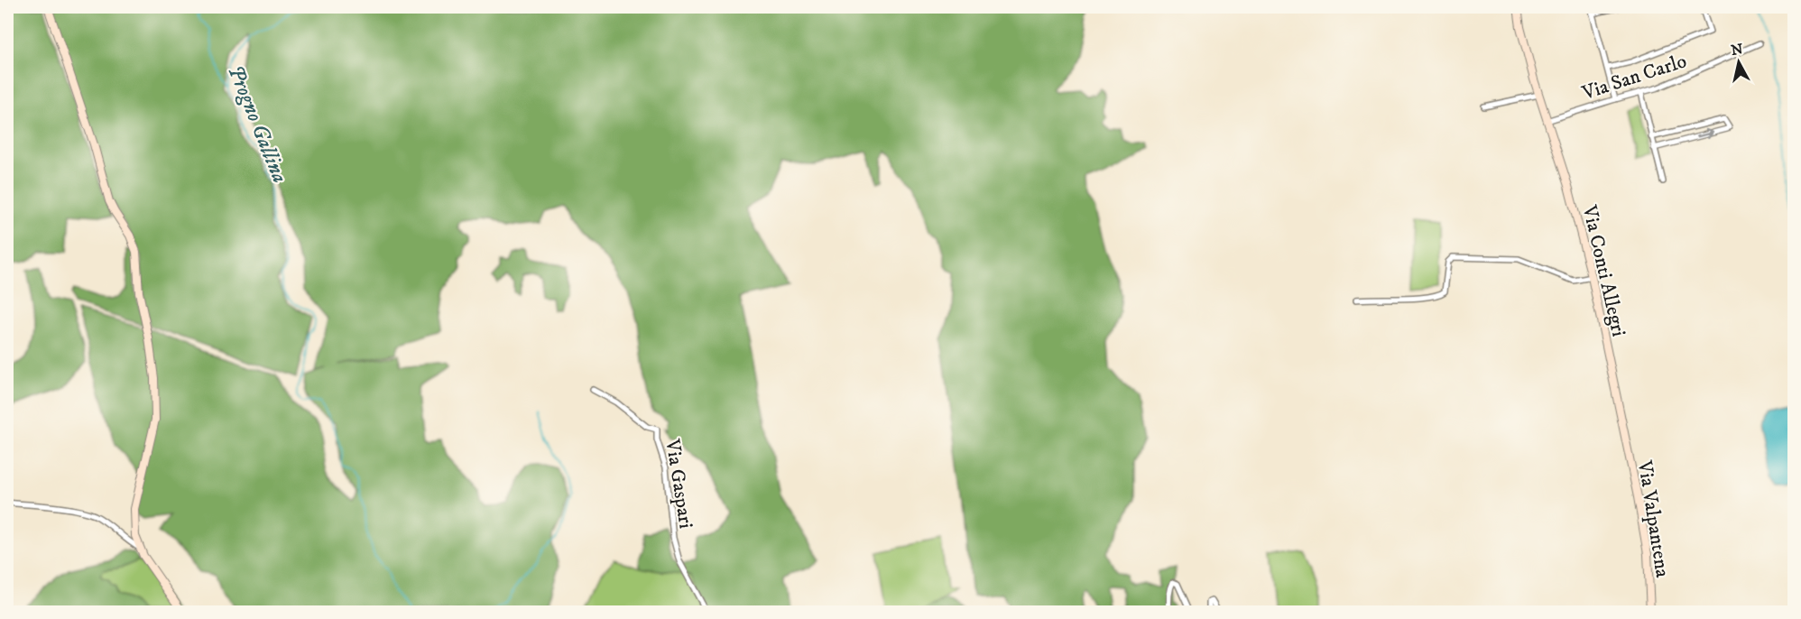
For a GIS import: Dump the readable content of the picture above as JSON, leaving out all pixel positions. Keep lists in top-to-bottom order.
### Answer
{
  "streets": {
    "street": [
      "Via San Carlo",
      "Via Conti Allegri",
      "Via Gaspari",
      "Via Valpantena"
    ]
  },
  "crossings": [
    ["Via San Carlo", "Via Conti Allegri"],
    ["Via Conti Allegri", "Via Valpantena"]
  ],
  "water": ["Progno Gallina"],
  "north": "top"
}
